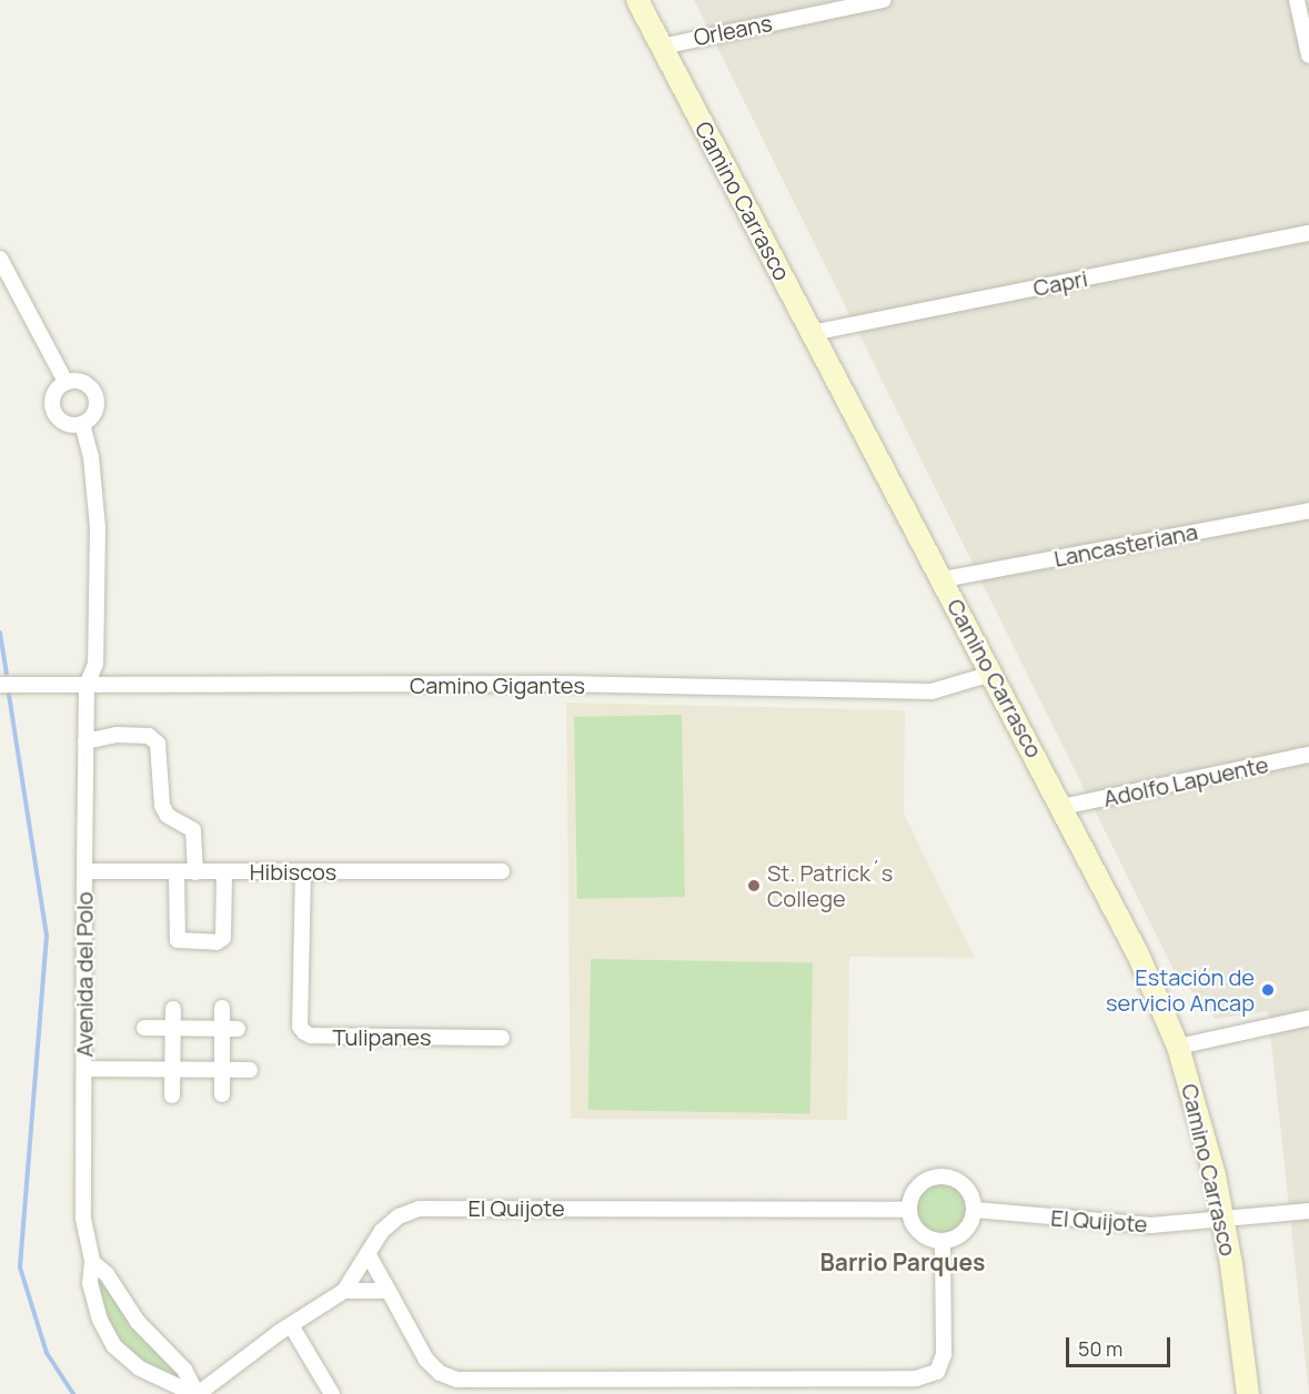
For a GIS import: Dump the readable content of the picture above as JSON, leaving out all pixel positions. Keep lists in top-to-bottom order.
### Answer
{
  "streets": {
    "main road": ["Camino Carrasco"],
    "street": [
      "Orleans",
      "Capri",
      "Lancasteriana",
      "Camino Gigantes",
      "Adolfo Lapuente",
      "Hibiscos",
      "Avenida del Polo",
      "Tulipanes",
      "El Quijote"
    ]
  },
  "crossings": [
    ["Orleans", "Camino Carrasco"],
    ["Camino Carrasco", "Capri"],
    ["Camino Carrasco", "Lancasteriana"],
    ["Camino Carrasco", "Camino Gigantes"],
    ["Camino Carrasco", "Adolfo Lapuente"],
    ["Camino Carrasco", "El Quijote"],
    ["Camino Gigantes", "Avenida del Polo"],
    ["Hibiscos", "Avenida del Polo"],
    ["Hibiscos", "Tulipanes"],
    ["Avenida del Polo", "El Quijote"]
  ],
  "districts": ["Barrio Parques"],
  "places": ["St. Patrick´s College", "Estación de servicio Ancap"],
  "scale_bar": "50 m"
}
